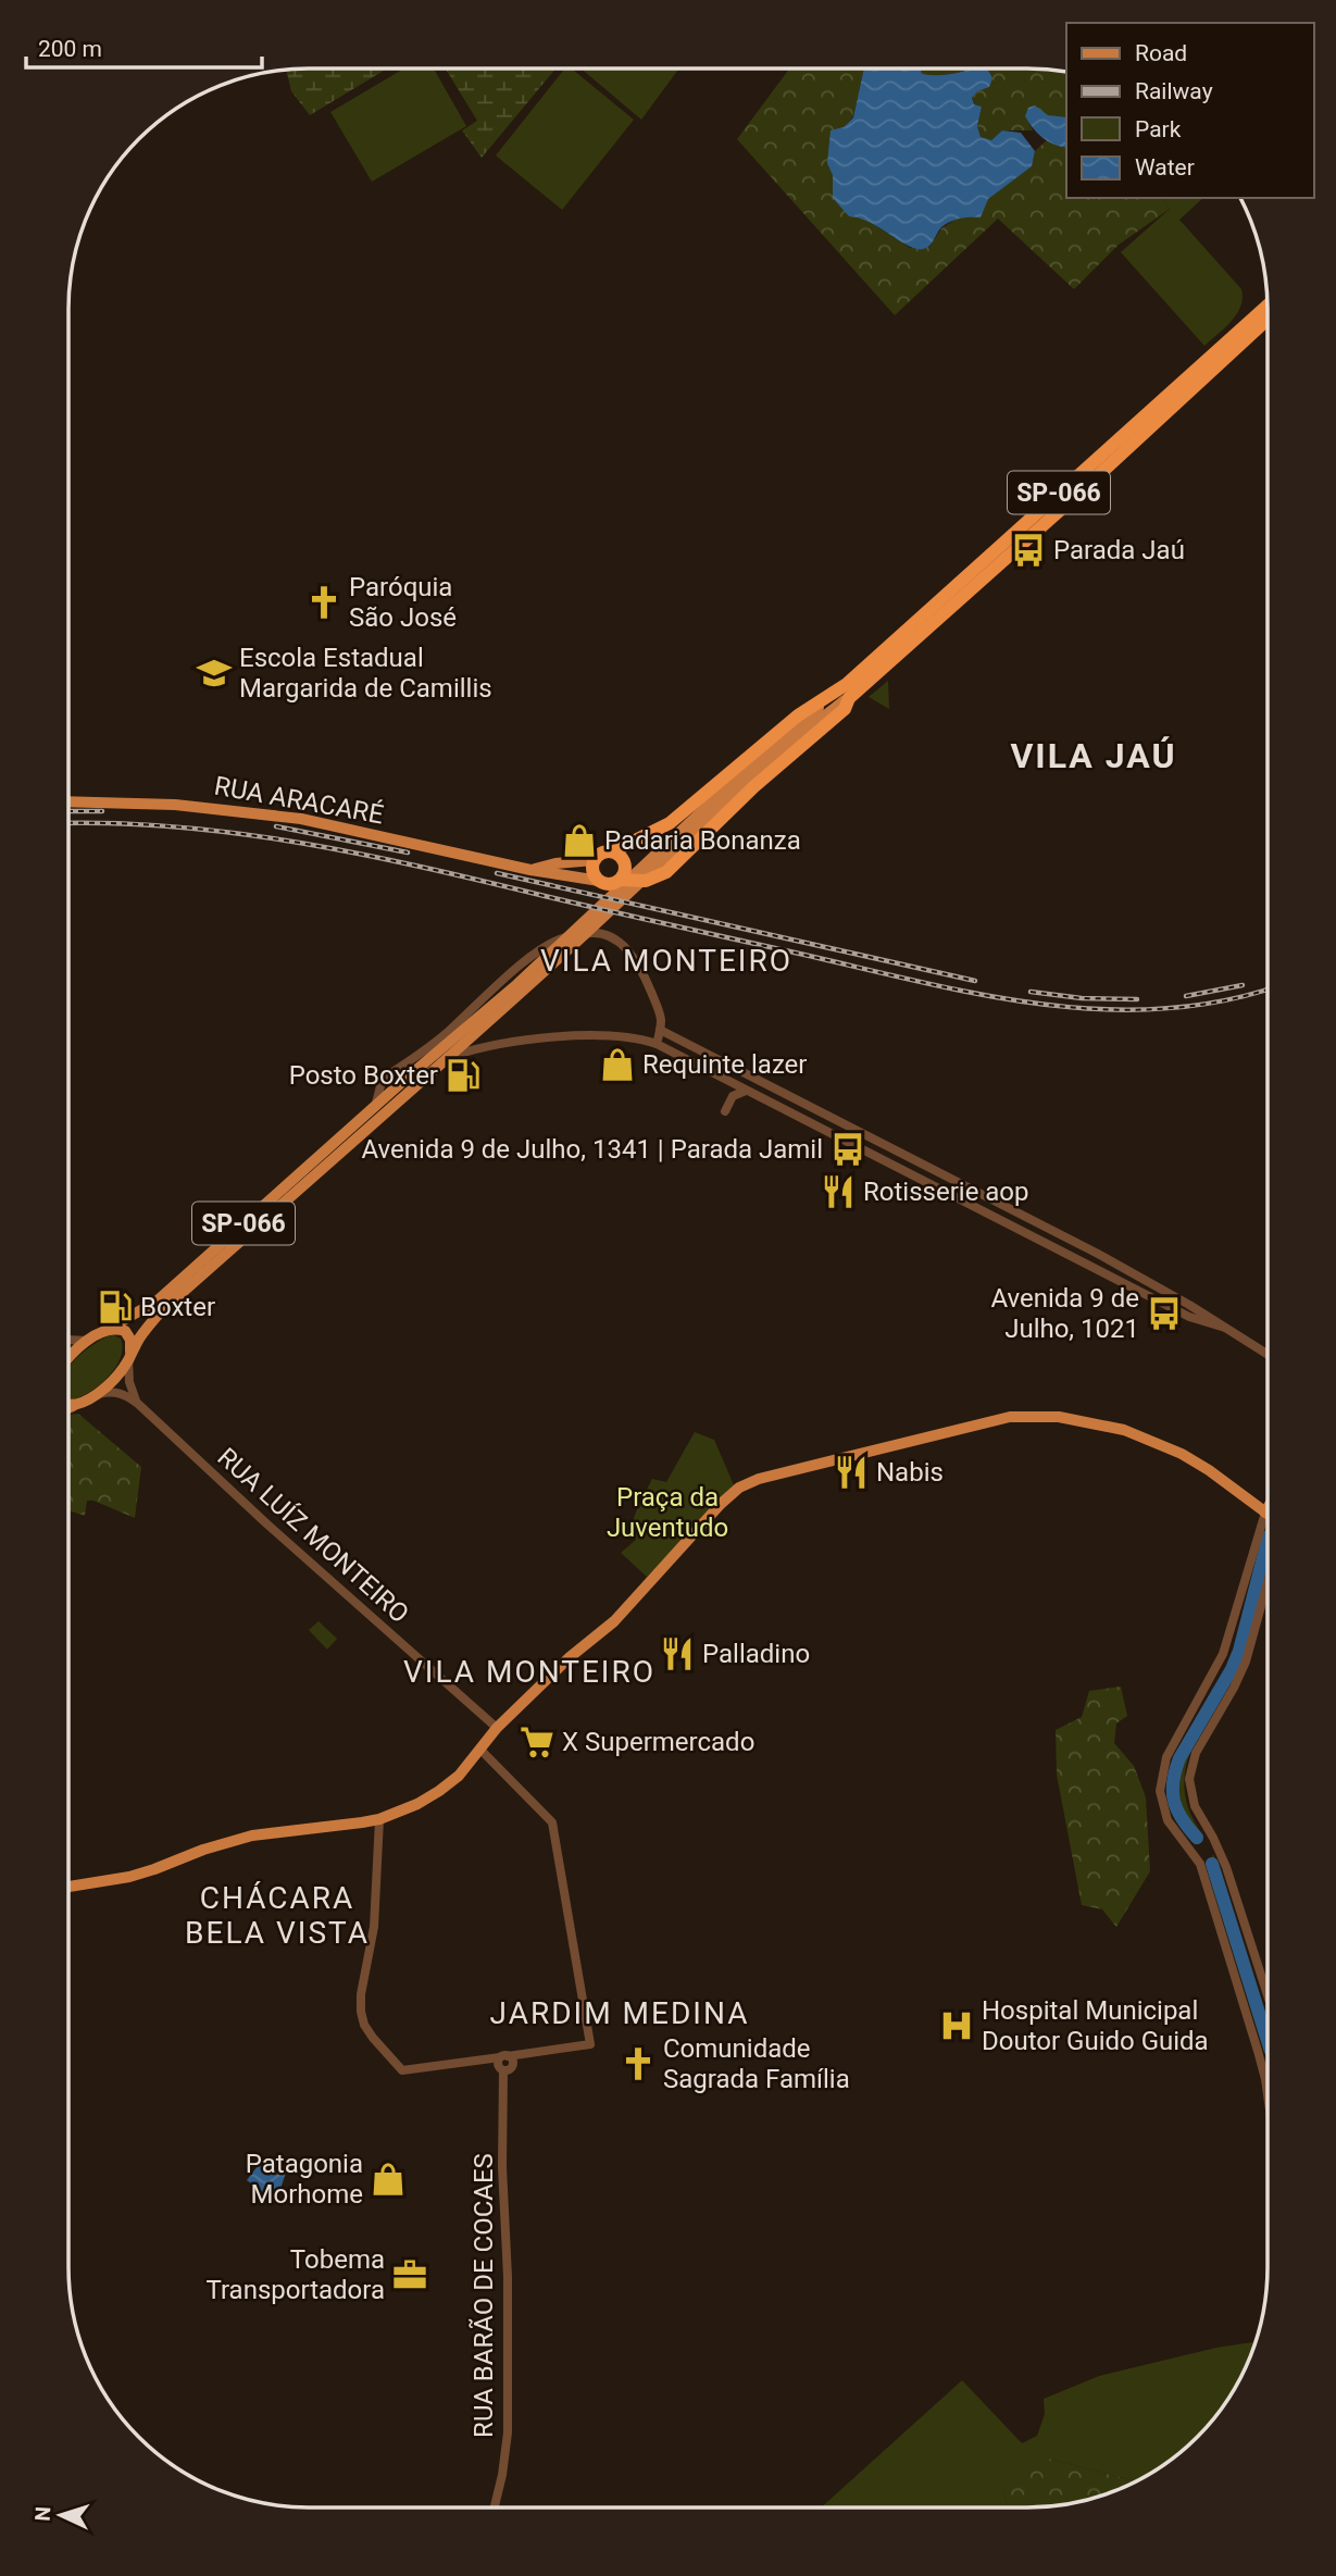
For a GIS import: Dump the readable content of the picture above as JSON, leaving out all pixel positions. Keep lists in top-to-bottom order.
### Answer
{
  "streets": {
    "highway": ["SP-066"],
    "main road": ["RUA ARACARÉ"],
    "street": ["RUA LUÍZ MONTEIRO", "RUA BARÃO DE COCAES"]
  },
  "crossings": [
    ["SP-066", "RUA LUÍZ MONTEIRO"]
  ],
  "districts": [
    "VILA JAÚ",
    "VILA MONTEIRO",
    "VILA MONTEIRO",
    "CHÁCARA BELA VISTA",
    "JARDIM MEDINA"
  ],
  "parks": ["Praça da Juventudo"],
  "places": {
    "bus stop": ["Parada Jaú", "Avenida 9 de Julho, 1341 | Parada Jamil", "Avenida 9 de Julho, 1021"],
    "church": ["Paróquia São José", "Comunidade Sagrada Família"],
    "school or university": ["Escola Estadual Margarida de Camillis"],
    "shop": ["Padaria Bonanza", "Requinte lazer", "Patagonia Morhome"],
    "fuel station": ["Posto Boxter", "Boxter"],
    "restaurant": ["Rotisserie aop", "Nabis", "Palladino"],
    "supermarket": ["X Supermercado"],
    "hospital": ["Hospital Municipal Doutor Guido Guida"],
    "office": ["Tobema Transportadora"]
  },
  "legend": [
    "Road",
    "Railway",
    "Park",
    "Water"
  ],
  "scale_bar": "200 m",
  "north": "left"
}
